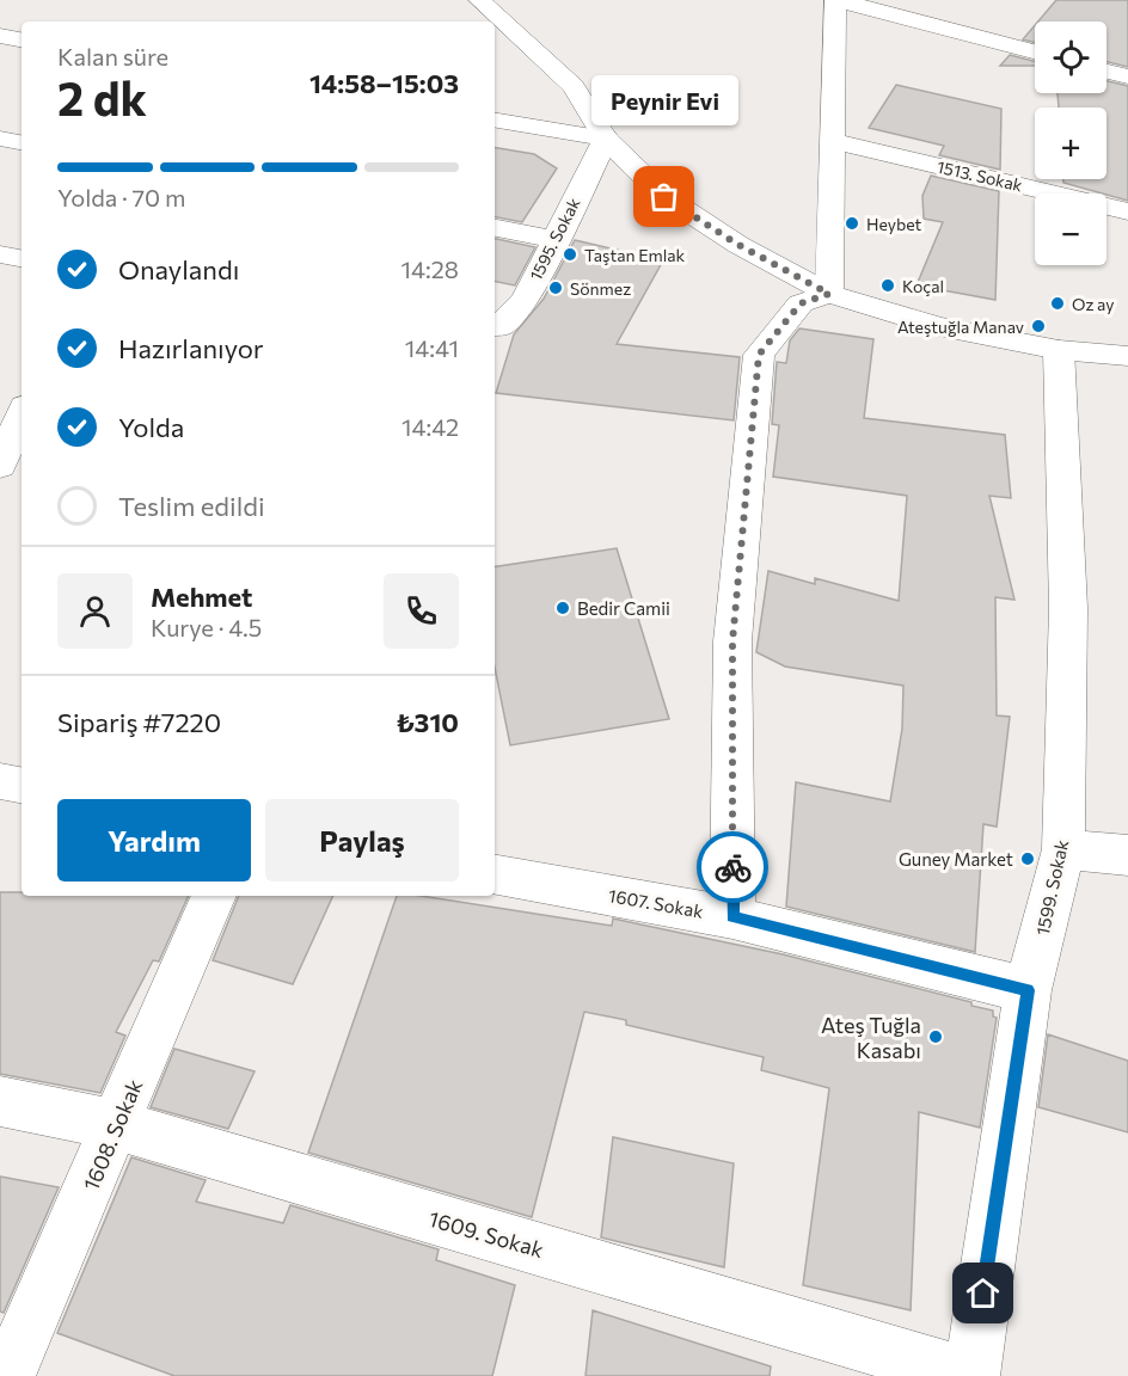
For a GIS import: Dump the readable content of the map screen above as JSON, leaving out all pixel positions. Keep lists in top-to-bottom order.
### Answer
{
  "streets": {
    "street": [
      "1513. Sokak",
      "1595. Sokak",
      "1599. Sokak",
      "1607. Sokak",
      "1608. Sokak",
      "1609. Sokak"
    ]
  },
  "crossings": [
    ["1599. Sokak", "1607. Sokak"],
    ["1599. Sokak", "1609. Sokak"],
    ["1608. Sokak", "1609. Sokak"]
  ],
  "places": [
    "Peynir Evi",
    "Heybet",
    "Taştan Emlak",
    "Koçal",
    "Sönmez",
    "Oz ay",
    "Ateştuğla Manav",
    "Bedir Camii",
    "Guney Market",
    "Ateş Tuğla Kasabı"
  ],
  "page": {
    "map_buttons": ["+", "−"],
    "heading": ["2 dk", "Kalan süre", "14:58–15:03"],
    "panel": [
      "Mehmet",
      "Kurye · 4.5",
      "Sipariş #7220",
      "₺310"
    ],
    "bubble": "Peynir Evi",
    "bar": "Yolda · 70 m",
    "list": [
      ["Onaylandı", "14:28"],
      ["Hazırlanıyor", "14:41"],
      ["Yolda", "14:42"],
      "Teslim edildi"
    ],
    "buttons": ["Yardım", "Paylaş"]
  }
}
